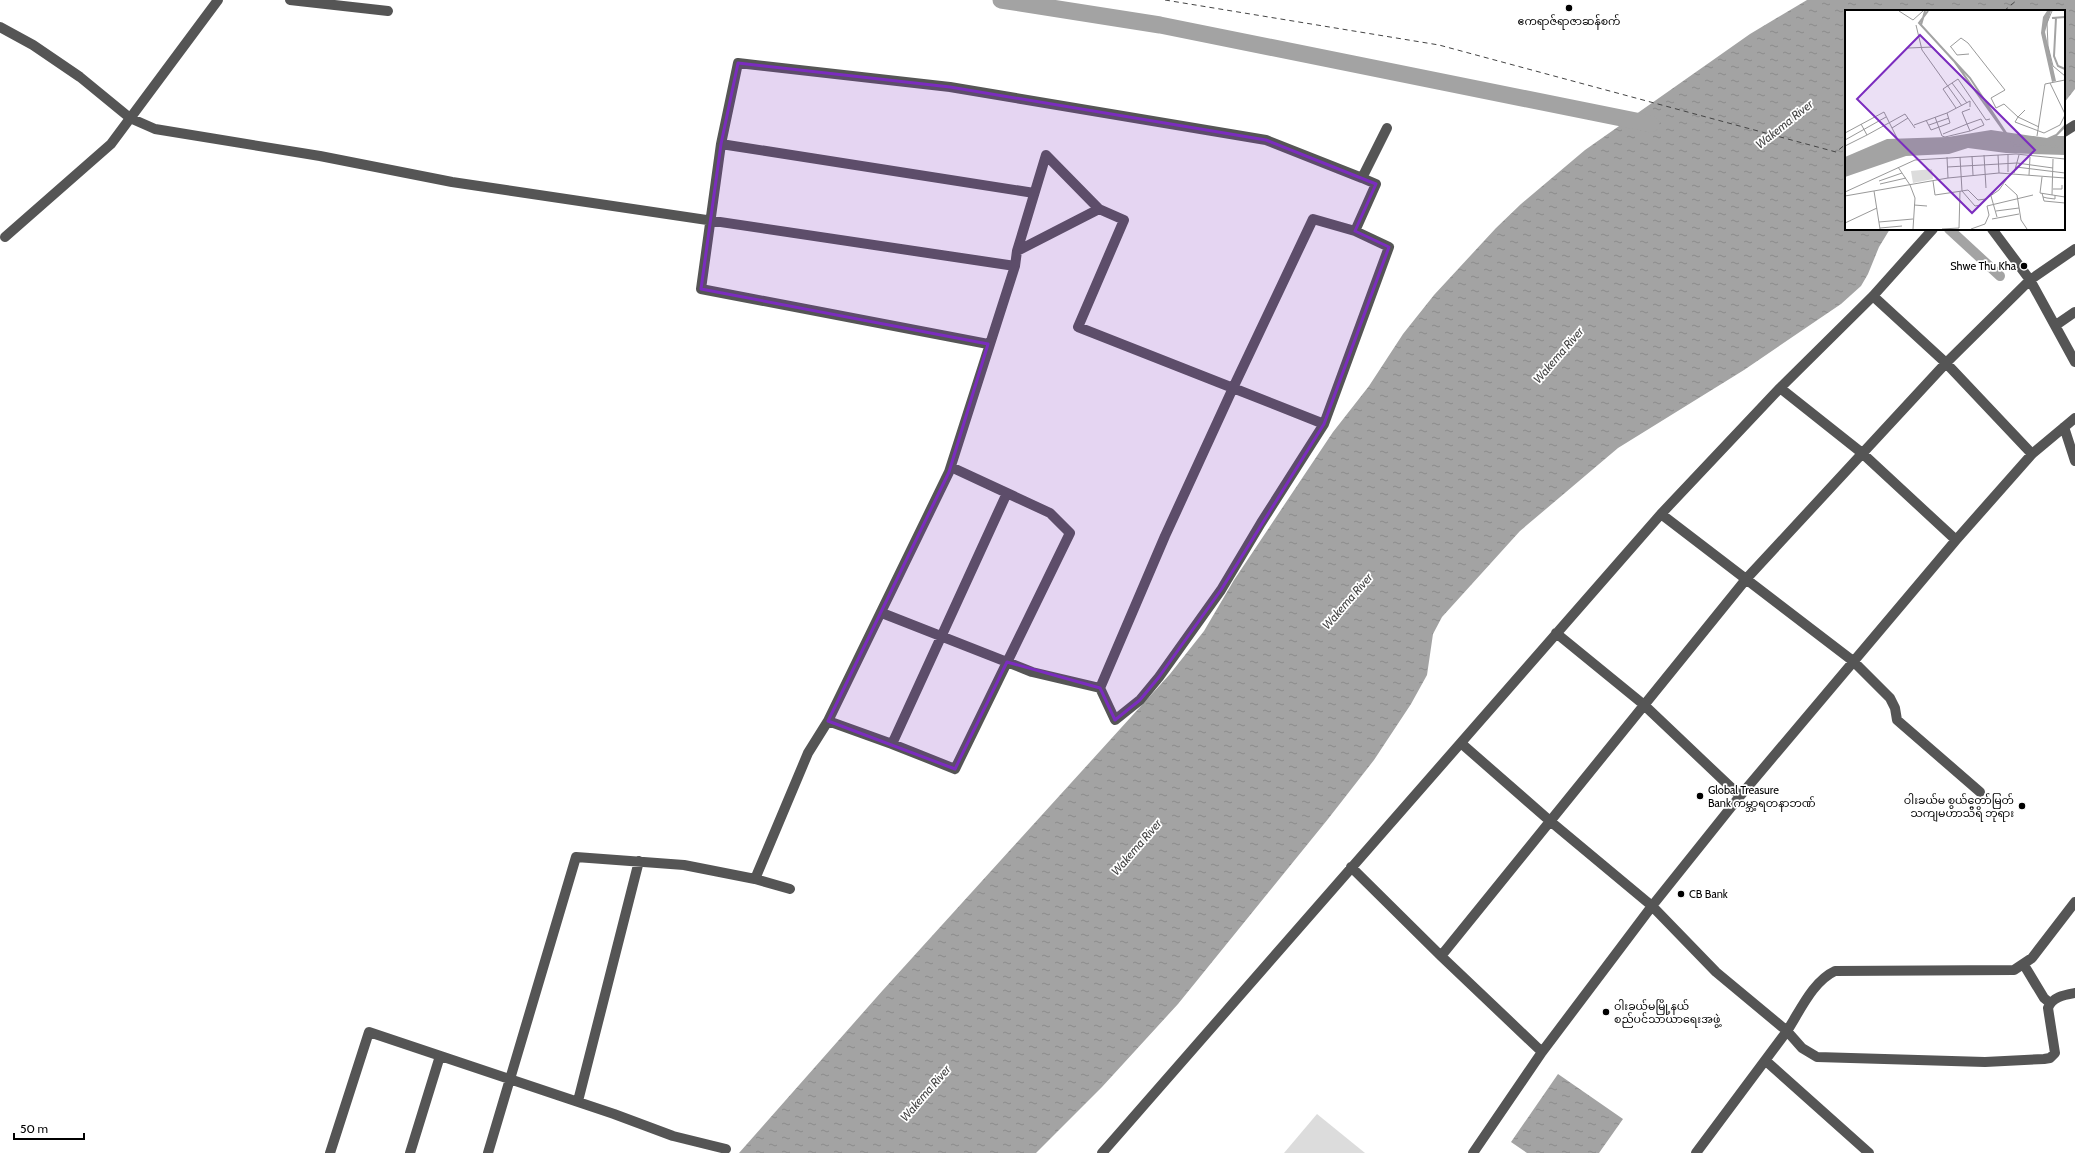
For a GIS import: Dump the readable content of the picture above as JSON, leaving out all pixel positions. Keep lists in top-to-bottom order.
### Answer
{
  "water": ["Wakema River"],
  "places": [
    "ဧကရာဇ်ရာဇာဆန်စက်",
    "Shwe Thu Kha",
    "Global Treasure Bank ကမ္ဘာ့ရတနာဘဏ်",
    "ဝါးခယ်မ စွယ်တော်မြတ် သကျမဟာသီရိ ဘုရား",
    "CB Bank",
    "ဝါးခယ်မမြို့နယ် စည်ပင်သာယာရေးအဖွဲ့"
  ],
  "scale_bar": "50 m"
}
